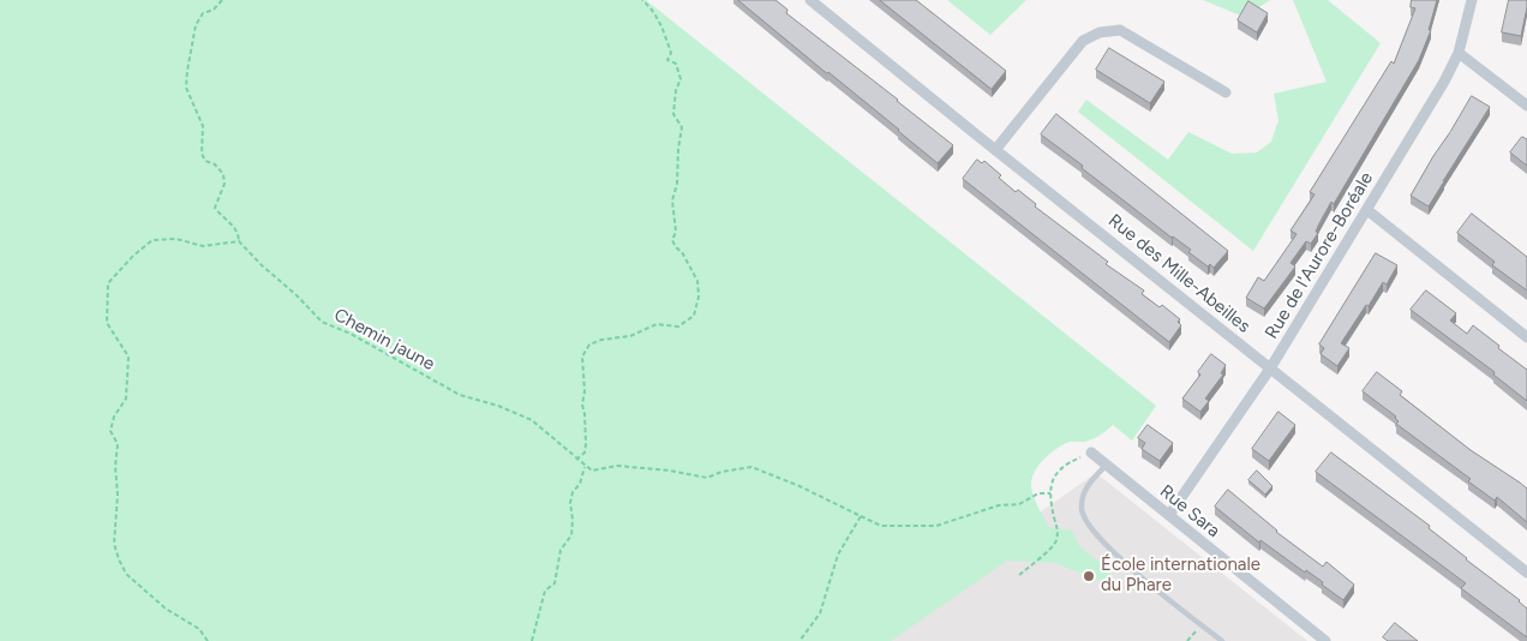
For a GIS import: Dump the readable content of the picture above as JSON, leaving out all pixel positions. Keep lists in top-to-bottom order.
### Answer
{
  "streets": {
    "street": ["Rue de l'Aurore-Boréale", "Rue des Mille-Abeilles", "Rue Sara"],
    "path": ["Chemin jaune"]
  },
  "crossings": [
    ["Rue de l'Aurore-Boréale", "Rue des Mille-Abeilles"],
    ["Rue de l'Aurore-Boréale", "Rue Sara"]
  ],
  "places": ["École internationale du Phare"]
}
